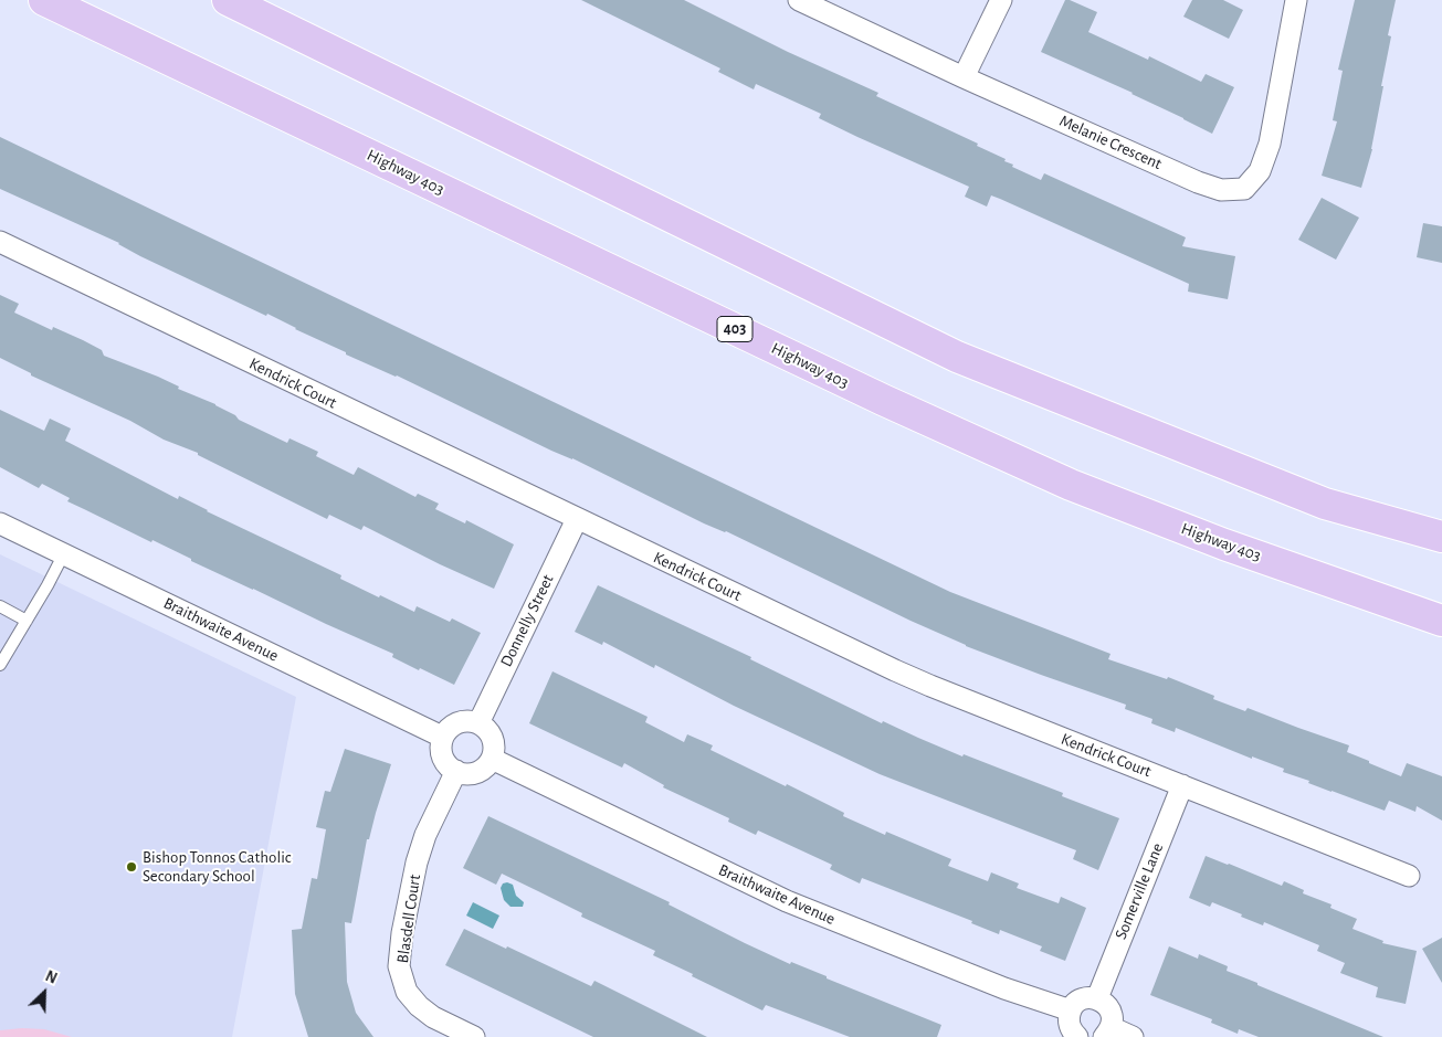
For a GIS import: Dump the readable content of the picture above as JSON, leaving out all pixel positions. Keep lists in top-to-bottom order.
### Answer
{
  "streets": {
    "highway": ["Highway 403", "403"],
    "street": [
      "Melanie Crescent",
      "Kendrick Court",
      "Donnelly Street",
      "Braithwaite Avenue",
      "Somerville Lane",
      "Blasdell Court"
    ]
  },
  "crossings": [
    ["Kendrick Court", "Donnelly Street"],
    ["Kendrick Court", "Somerville Lane"],
    ["Donnelly Street", "Braithwaite Avenue"],
    ["Donnelly Street", "Blasdell Court"],
    ["Braithwaite Avenue", "Blasdell Court"]
  ],
  "places": ["Bishop Tonnos Catholic Secondary School"],
  "north": "top right"
}
